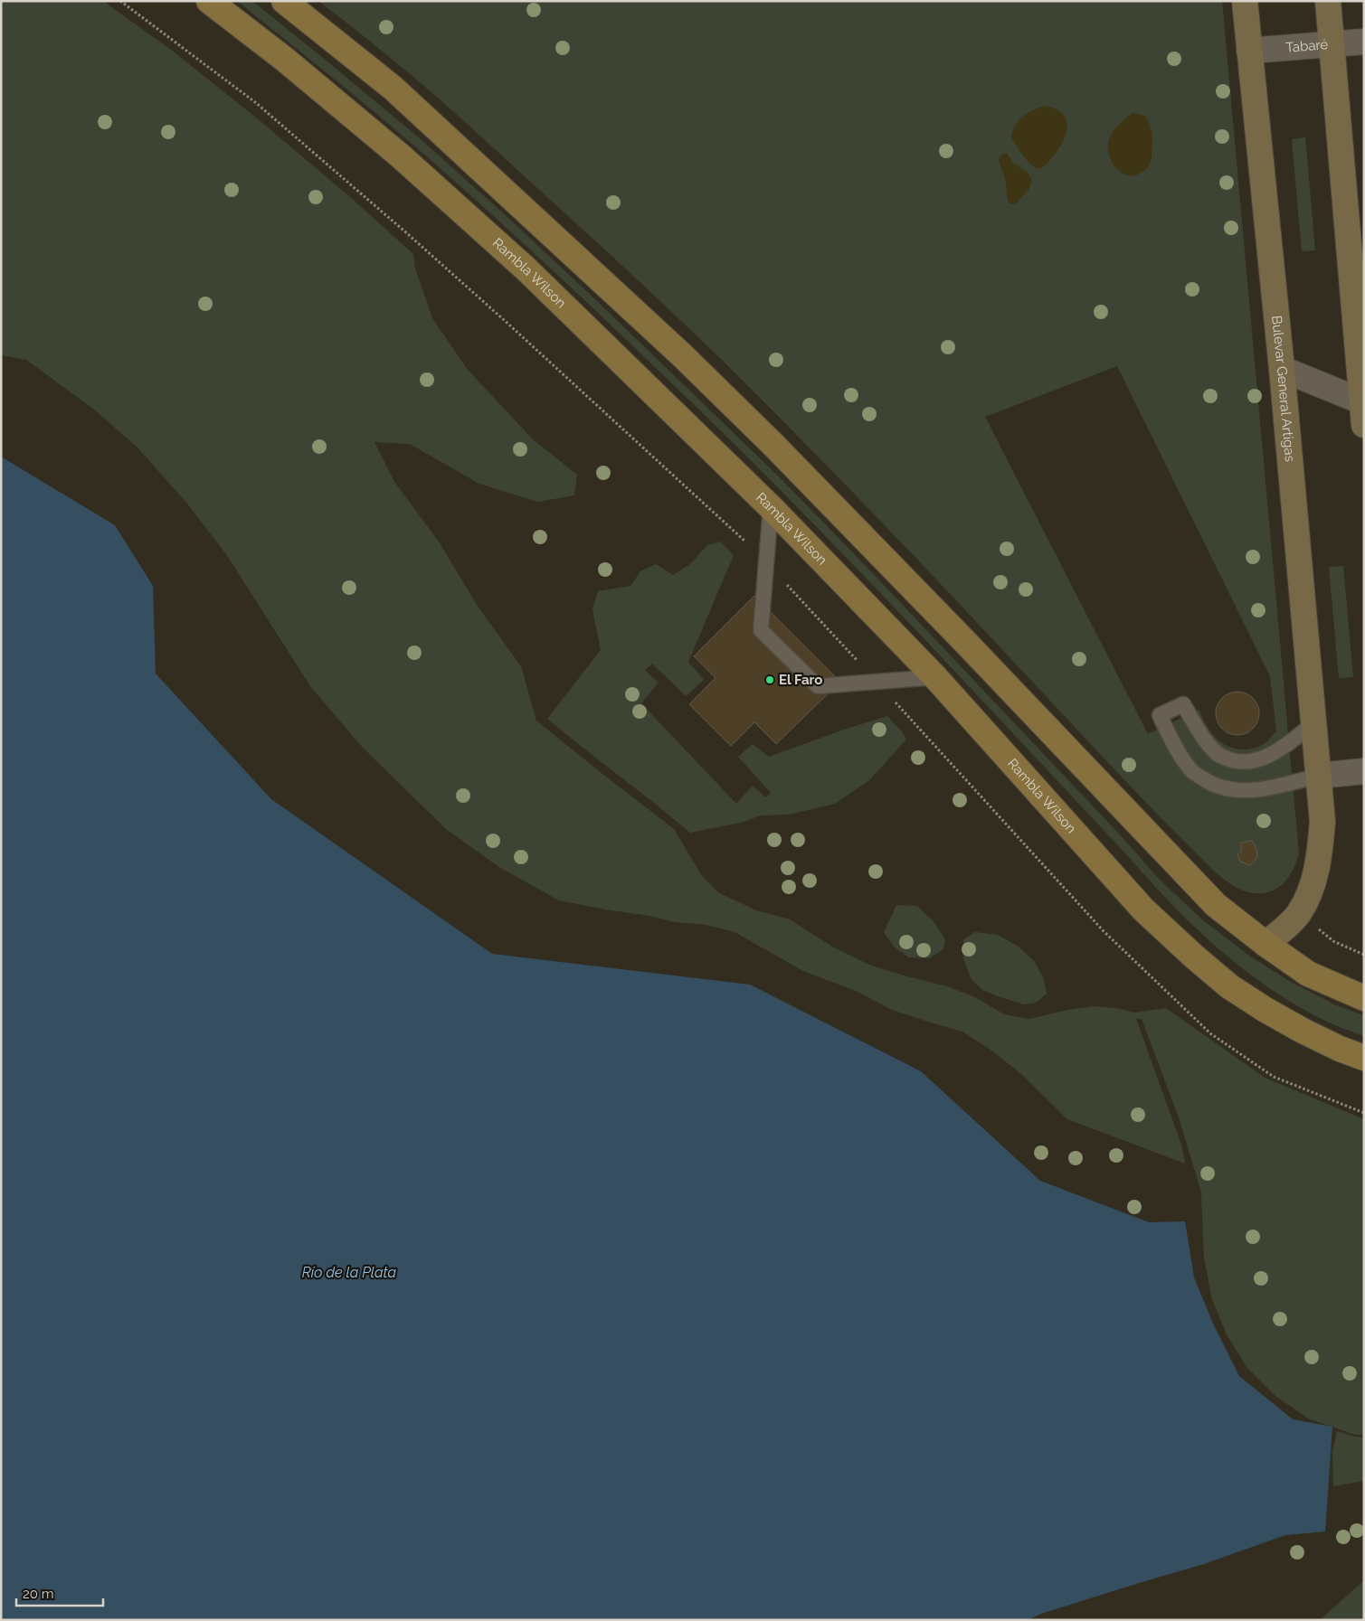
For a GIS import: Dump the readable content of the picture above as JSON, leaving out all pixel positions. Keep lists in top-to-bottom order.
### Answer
{
  "streets": {
    "main road": ["Rambla Wilson", "Bulevar General Artigas"],
    "street": ["Tabaré"]
  },
  "crossings": [
    ["Tabaré", "Bulevar General Artigas"]
  ],
  "water": ["Río de la Plata"],
  "places": ["El Faro"],
  "scale_bar": "20 m"
}
